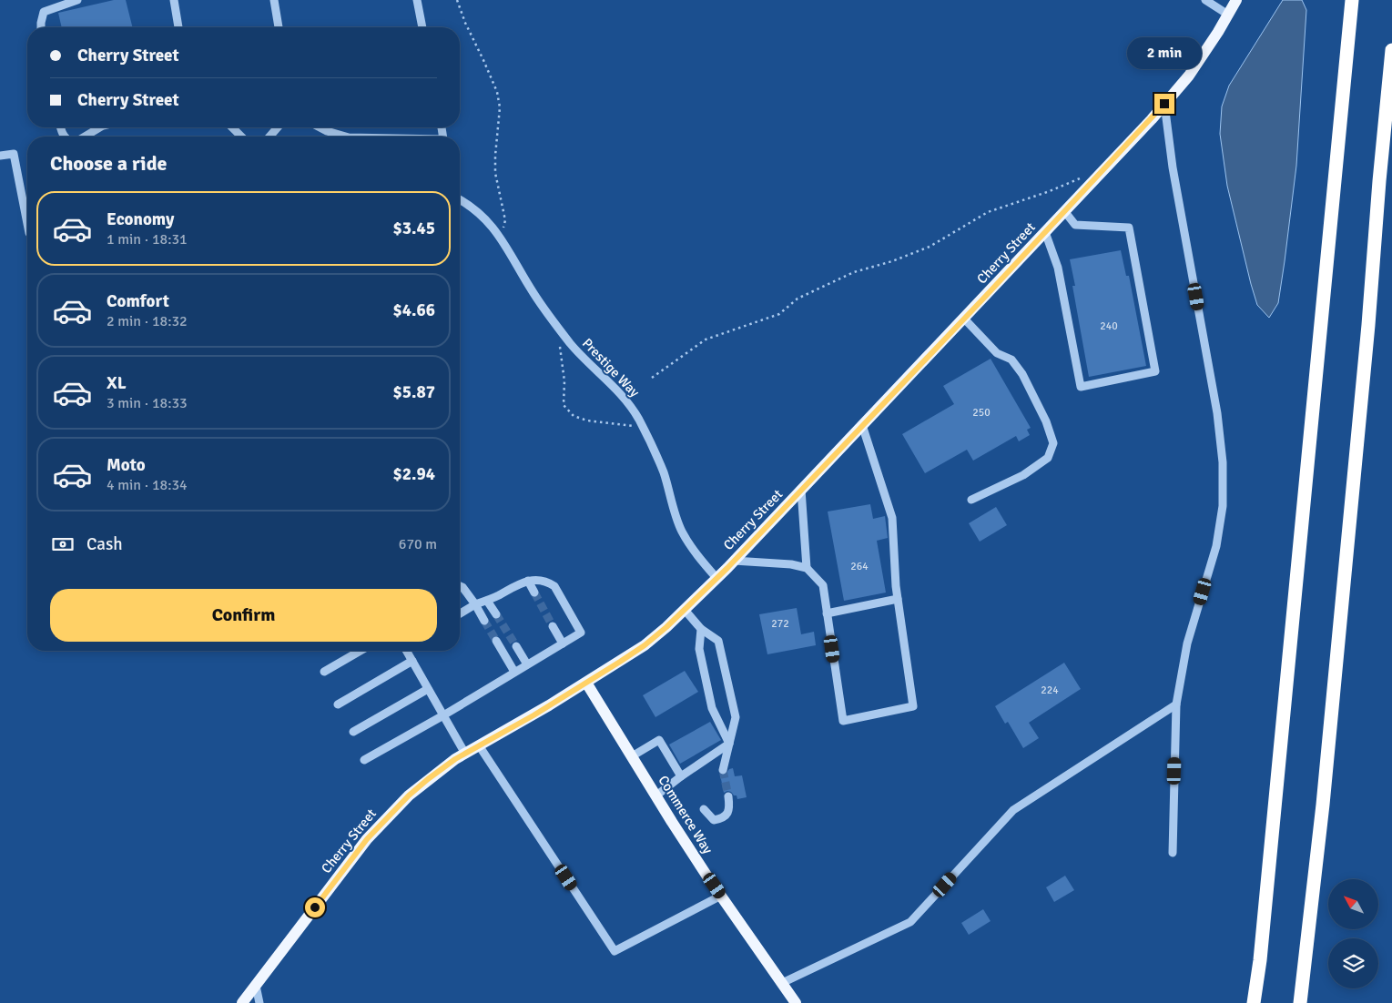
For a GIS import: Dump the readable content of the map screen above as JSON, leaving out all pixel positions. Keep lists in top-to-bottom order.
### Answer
{
  "streets": {
    "main road": ["Cherry Street", "Commerce Way"],
    "street": ["Prestige Way"]
  },
  "crossings": [
    ["Cherry Street", "Prestige Way"],
    ["Cherry Street", "Commerce Way"]
  ],
  "house_numbers": [
    "240",
    "250",
    "264",
    "272",
    "224"
  ],
  "north": "top left",
  "page": {
    "banner": ["Cherry Street", "Cherry Street"],
    "bubble": "2 min",
    "heading": "Choose a ride",
    "list": [
      {
        "name": "Economy",
        "note": "1 min · 18:31",
        "value": "$3.45"
      },
      {
        "name": "Comfort",
        "note": "2 min · 18:32",
        "value": "$4.66"
      },
      {
        "name": "XL",
        "note": "3 min · 18:33",
        "value": "$5.87"
      },
      {
        "name": "Moto",
        "note": "4 min · 18:34",
        "value": "$2.94"
      }
    ],
    "pay": ["Cash", "670 m"],
    "buttons": "Confirm"
  }
}
